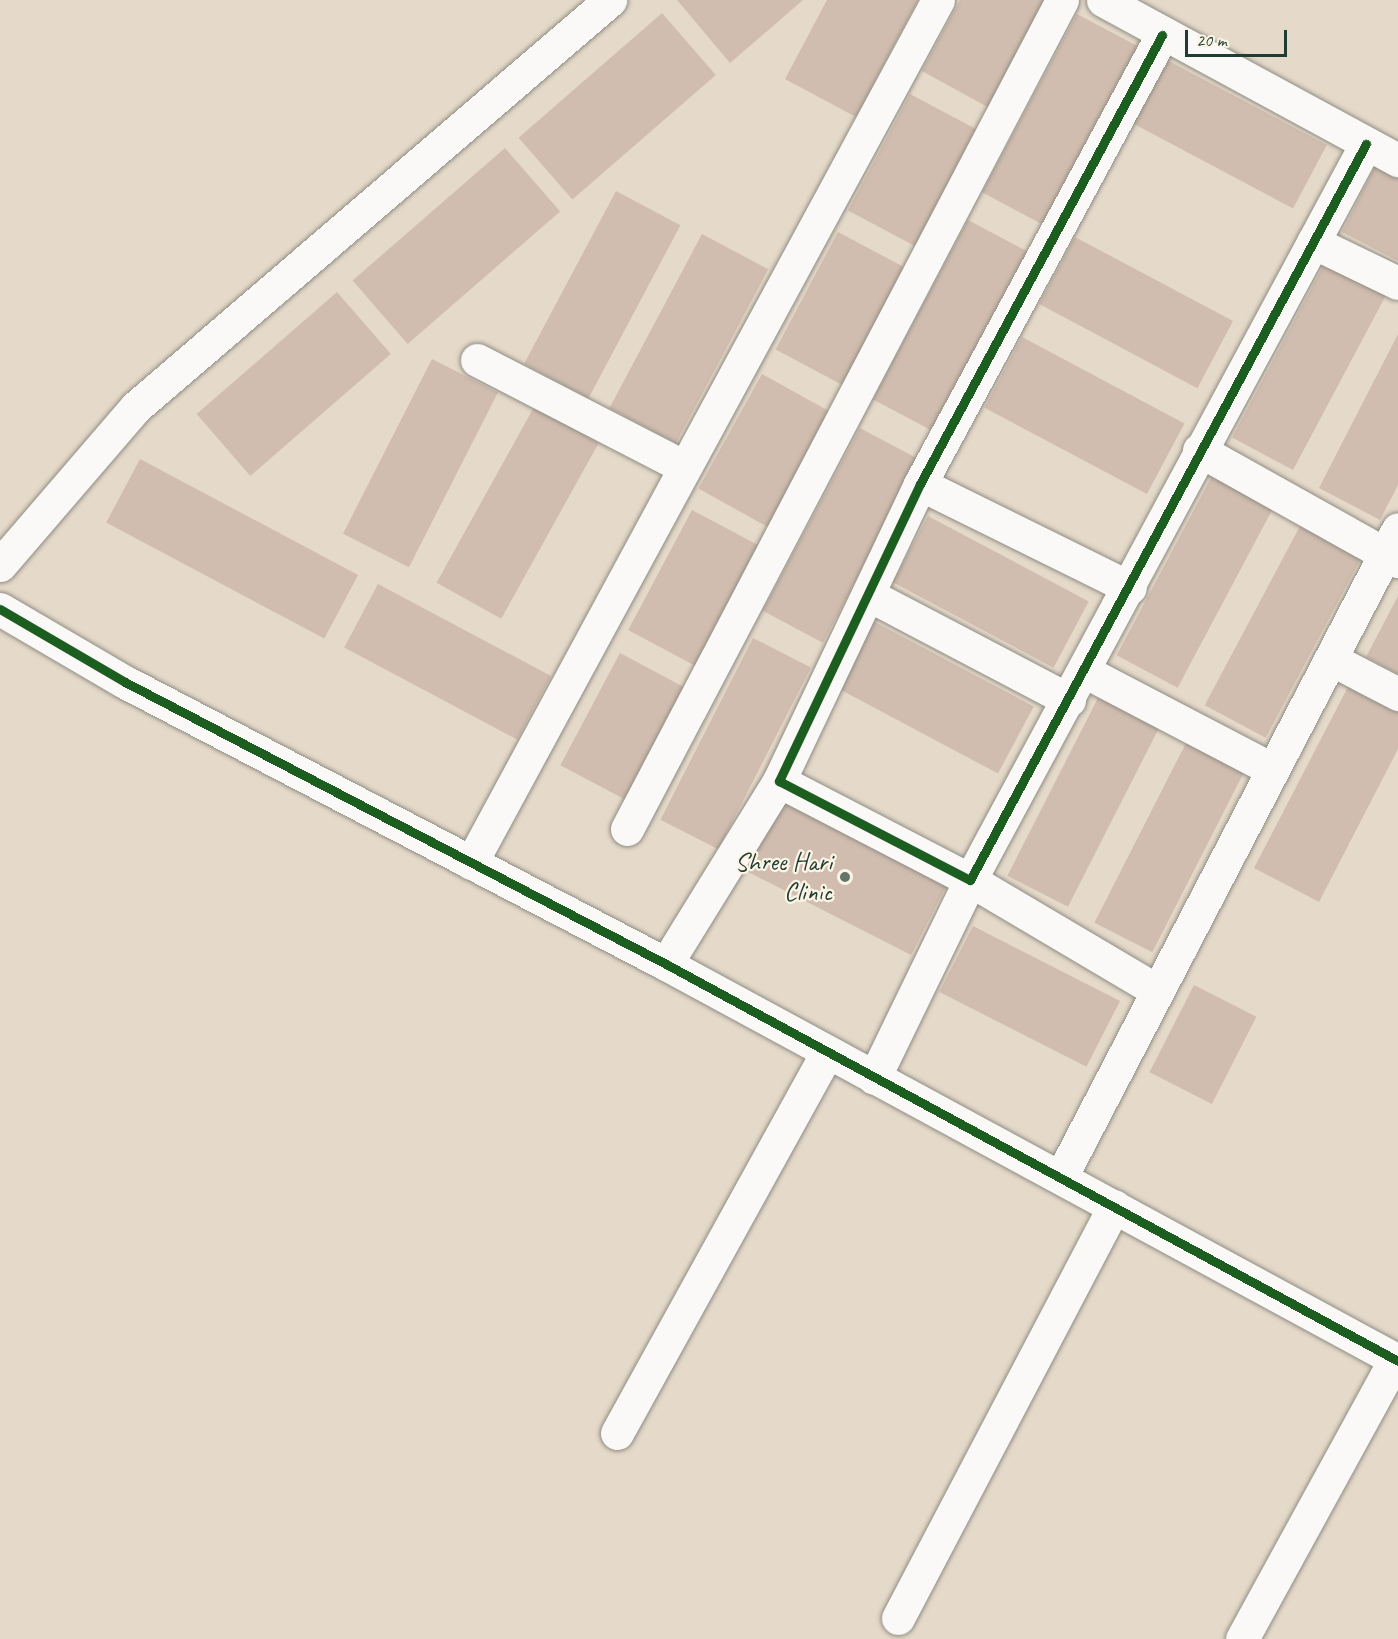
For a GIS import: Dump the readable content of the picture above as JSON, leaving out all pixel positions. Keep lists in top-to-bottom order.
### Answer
{
  "places": ["Shree Hari Clinic"],
  "scale_bar": "20 m"
}
